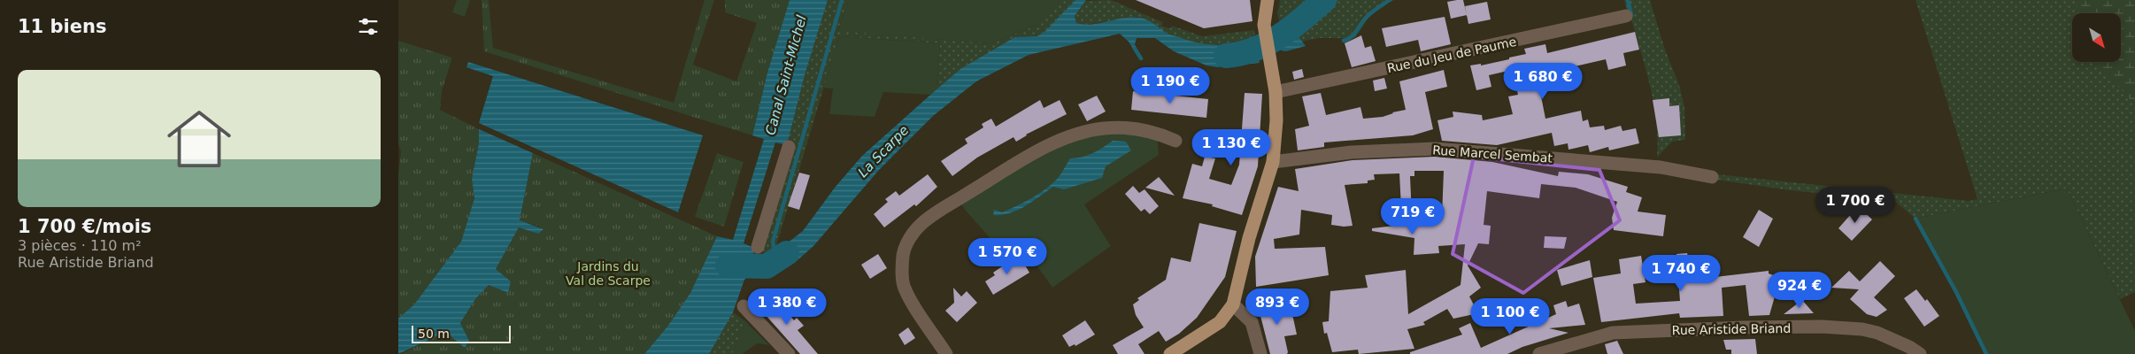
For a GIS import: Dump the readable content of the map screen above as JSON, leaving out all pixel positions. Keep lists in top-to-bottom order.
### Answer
{
  "streets": {
    "street": ["Rue du Jeu de Paume", "Rue Marcel Sembat", "Rue Aristide Briand"]
  },
  "water": ["Canal Saint-Michel", "La Scarpe"],
  "parks": ["Jardins du Val de Scarpe"],
  "scale_bar": "50 m",
  "north": "bottom right",
  "page": {
    "heading": "11 biens",
    "list": [
      {
        "name": "1 700 €/mois",
        "note": "3 pièces · 110 m² · Rue Aristide Briand"
      }
    ],
    "price": [
      "1 680 €",
      "1 190 €",
      "1 130 €",
      "1 700 €",
      "719 €",
      "1 570 €",
      "1 740 €",
      "924 €",
      "1 380 €",
      "893 €",
      "1 100 €"
    ],
    "scale": "50 m"
  }
}
